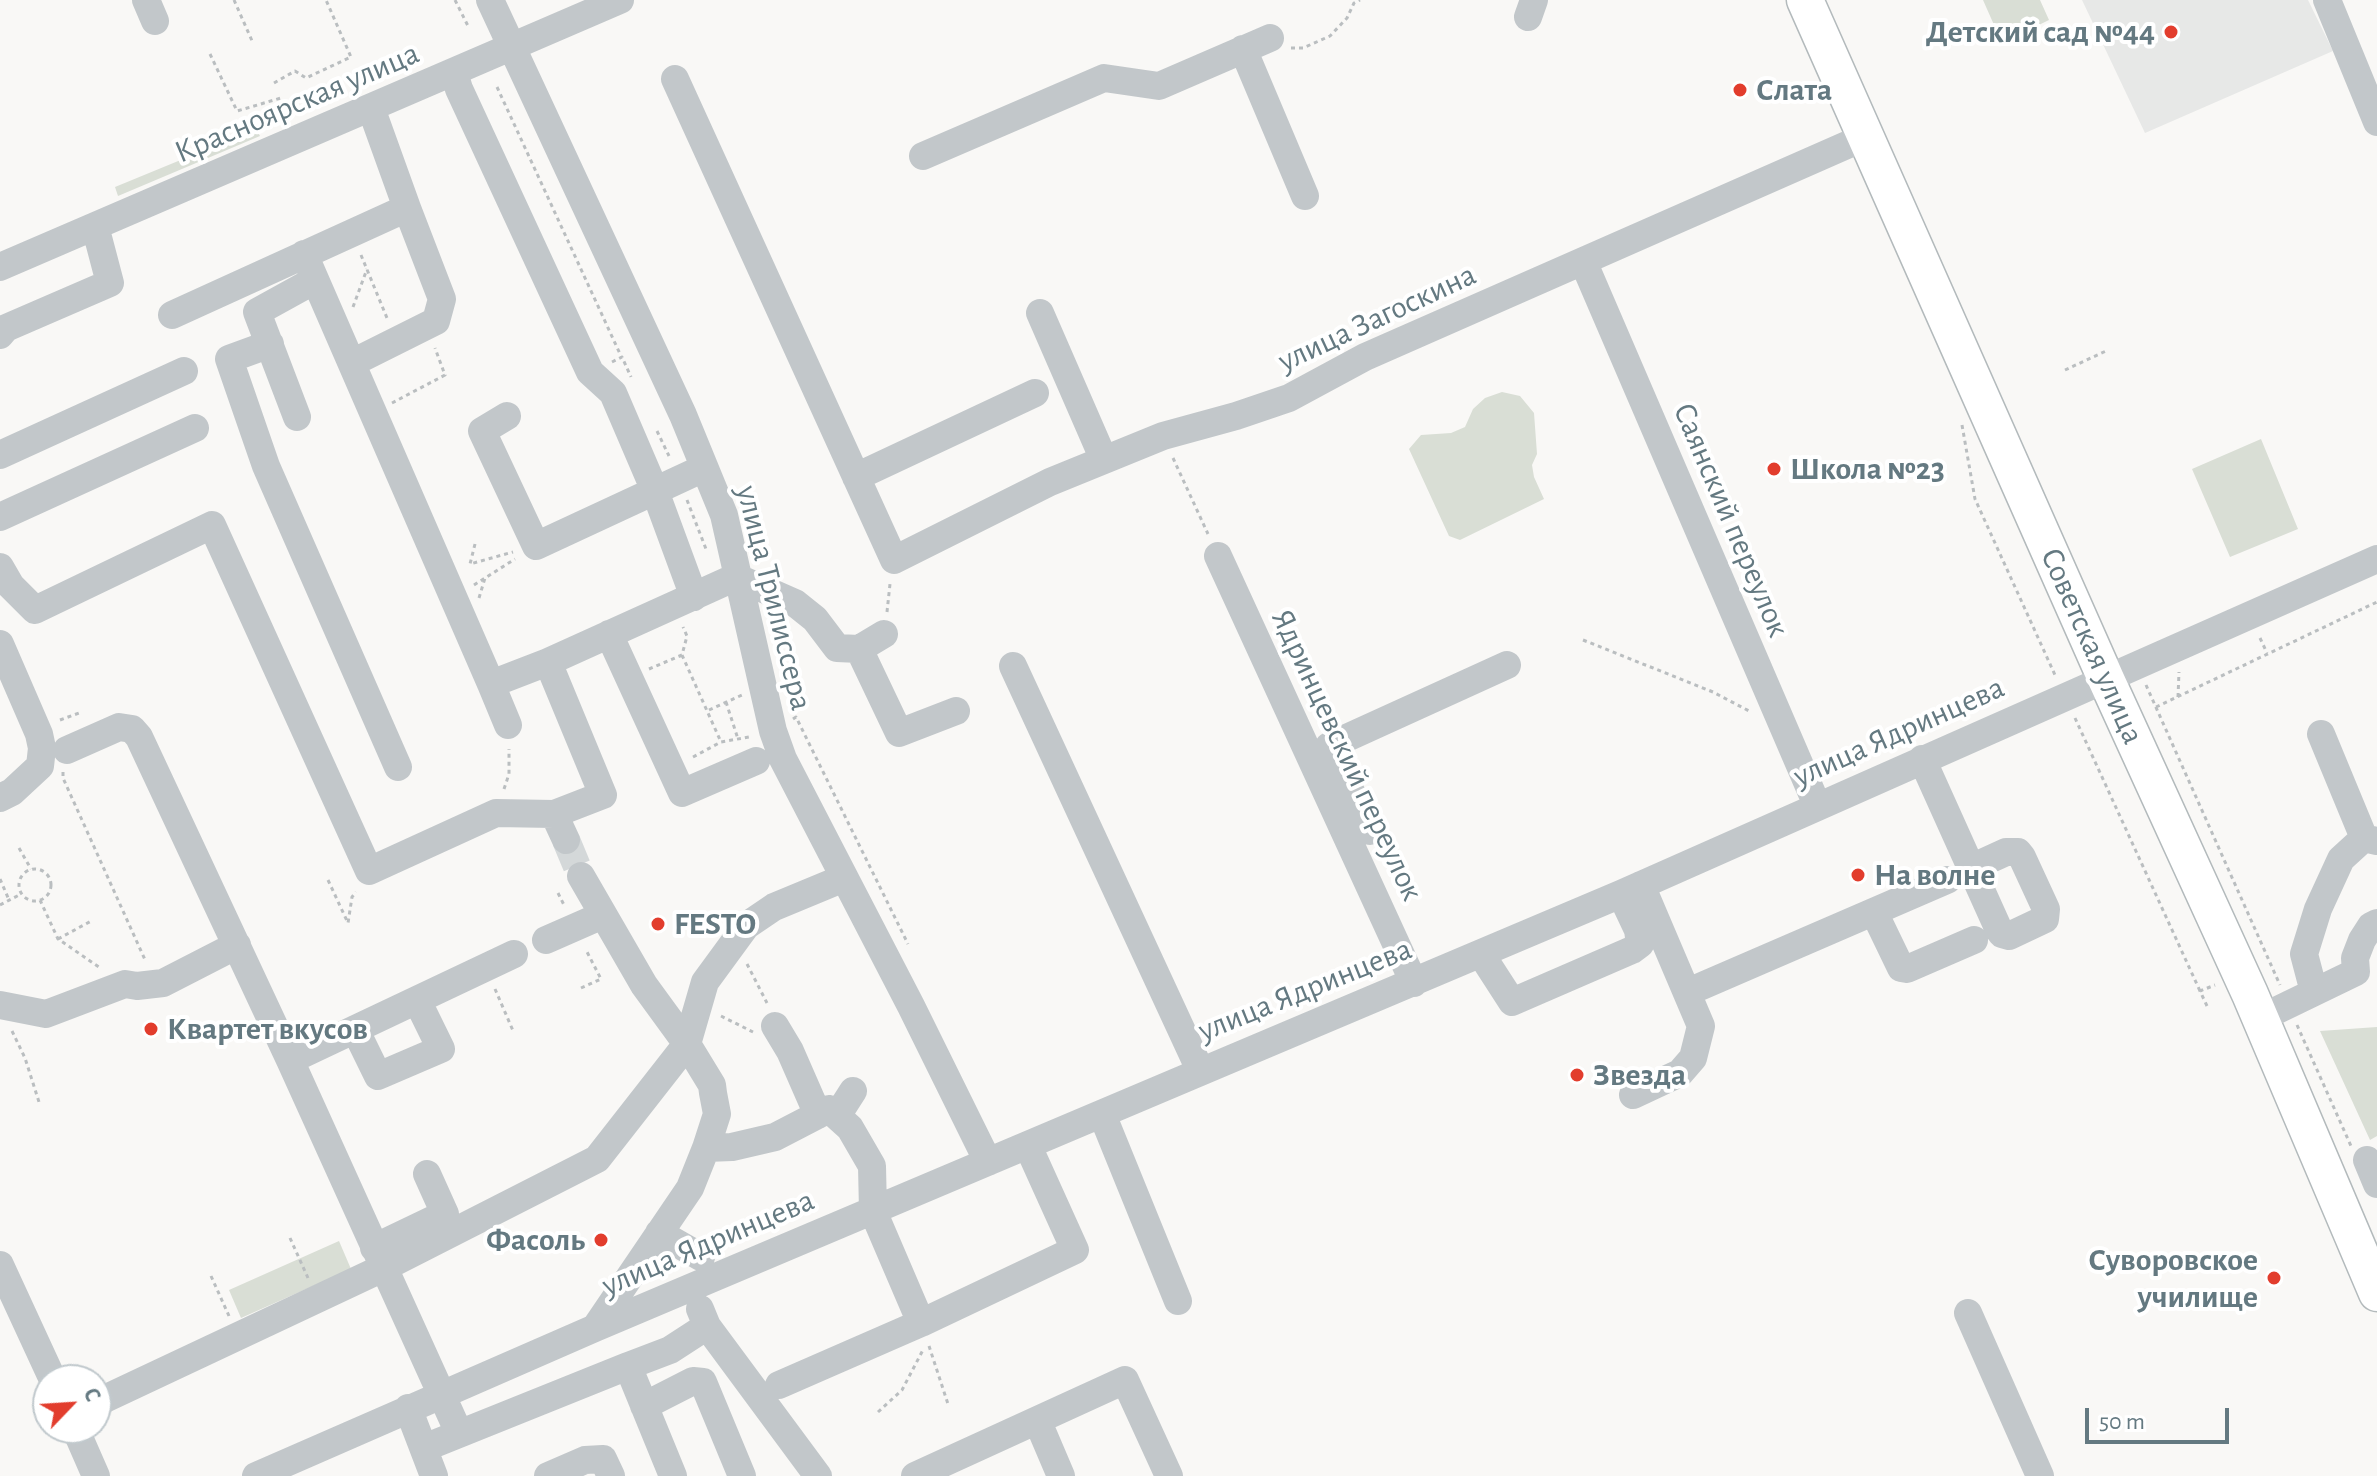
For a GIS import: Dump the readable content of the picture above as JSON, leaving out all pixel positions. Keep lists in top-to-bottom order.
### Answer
{
  "streets": {
    "main road": ["Советская улица"],
    "street": [
      "Красноярская улица",
      "улица Загоскина",
      "Саянский переулок",
      "улица Трилиссера",
      "улица Ядринцева",
      "Ядринцевский переулок"
    ]
  },
  "crossings": [
    ["Красноярская улица", "улица Трилиссера"],
    ["улица Загоскина", "Саянский переулок"],
    ["улица Загоскина", "Советская улица"],
    ["Саянский переулок", "улица Ядринцева"],
    ["улица Трилиссера", "улица Ядринцева"],
    ["Советская улица", "улица Ядринцева"],
    ["улица Ядринцева", "Ядринцевский переулок"]
  ],
  "places": [
    "Детский сад №44",
    "Слата",
    "Школа №23",
    "На волне",
    "FESTO",
    "Квартет вкусов",
    "Звезда",
    "Фасоль",
    "Суворовское училище"
  ],
  "scale_bar": "50 m",
  "north": "top right"
}
